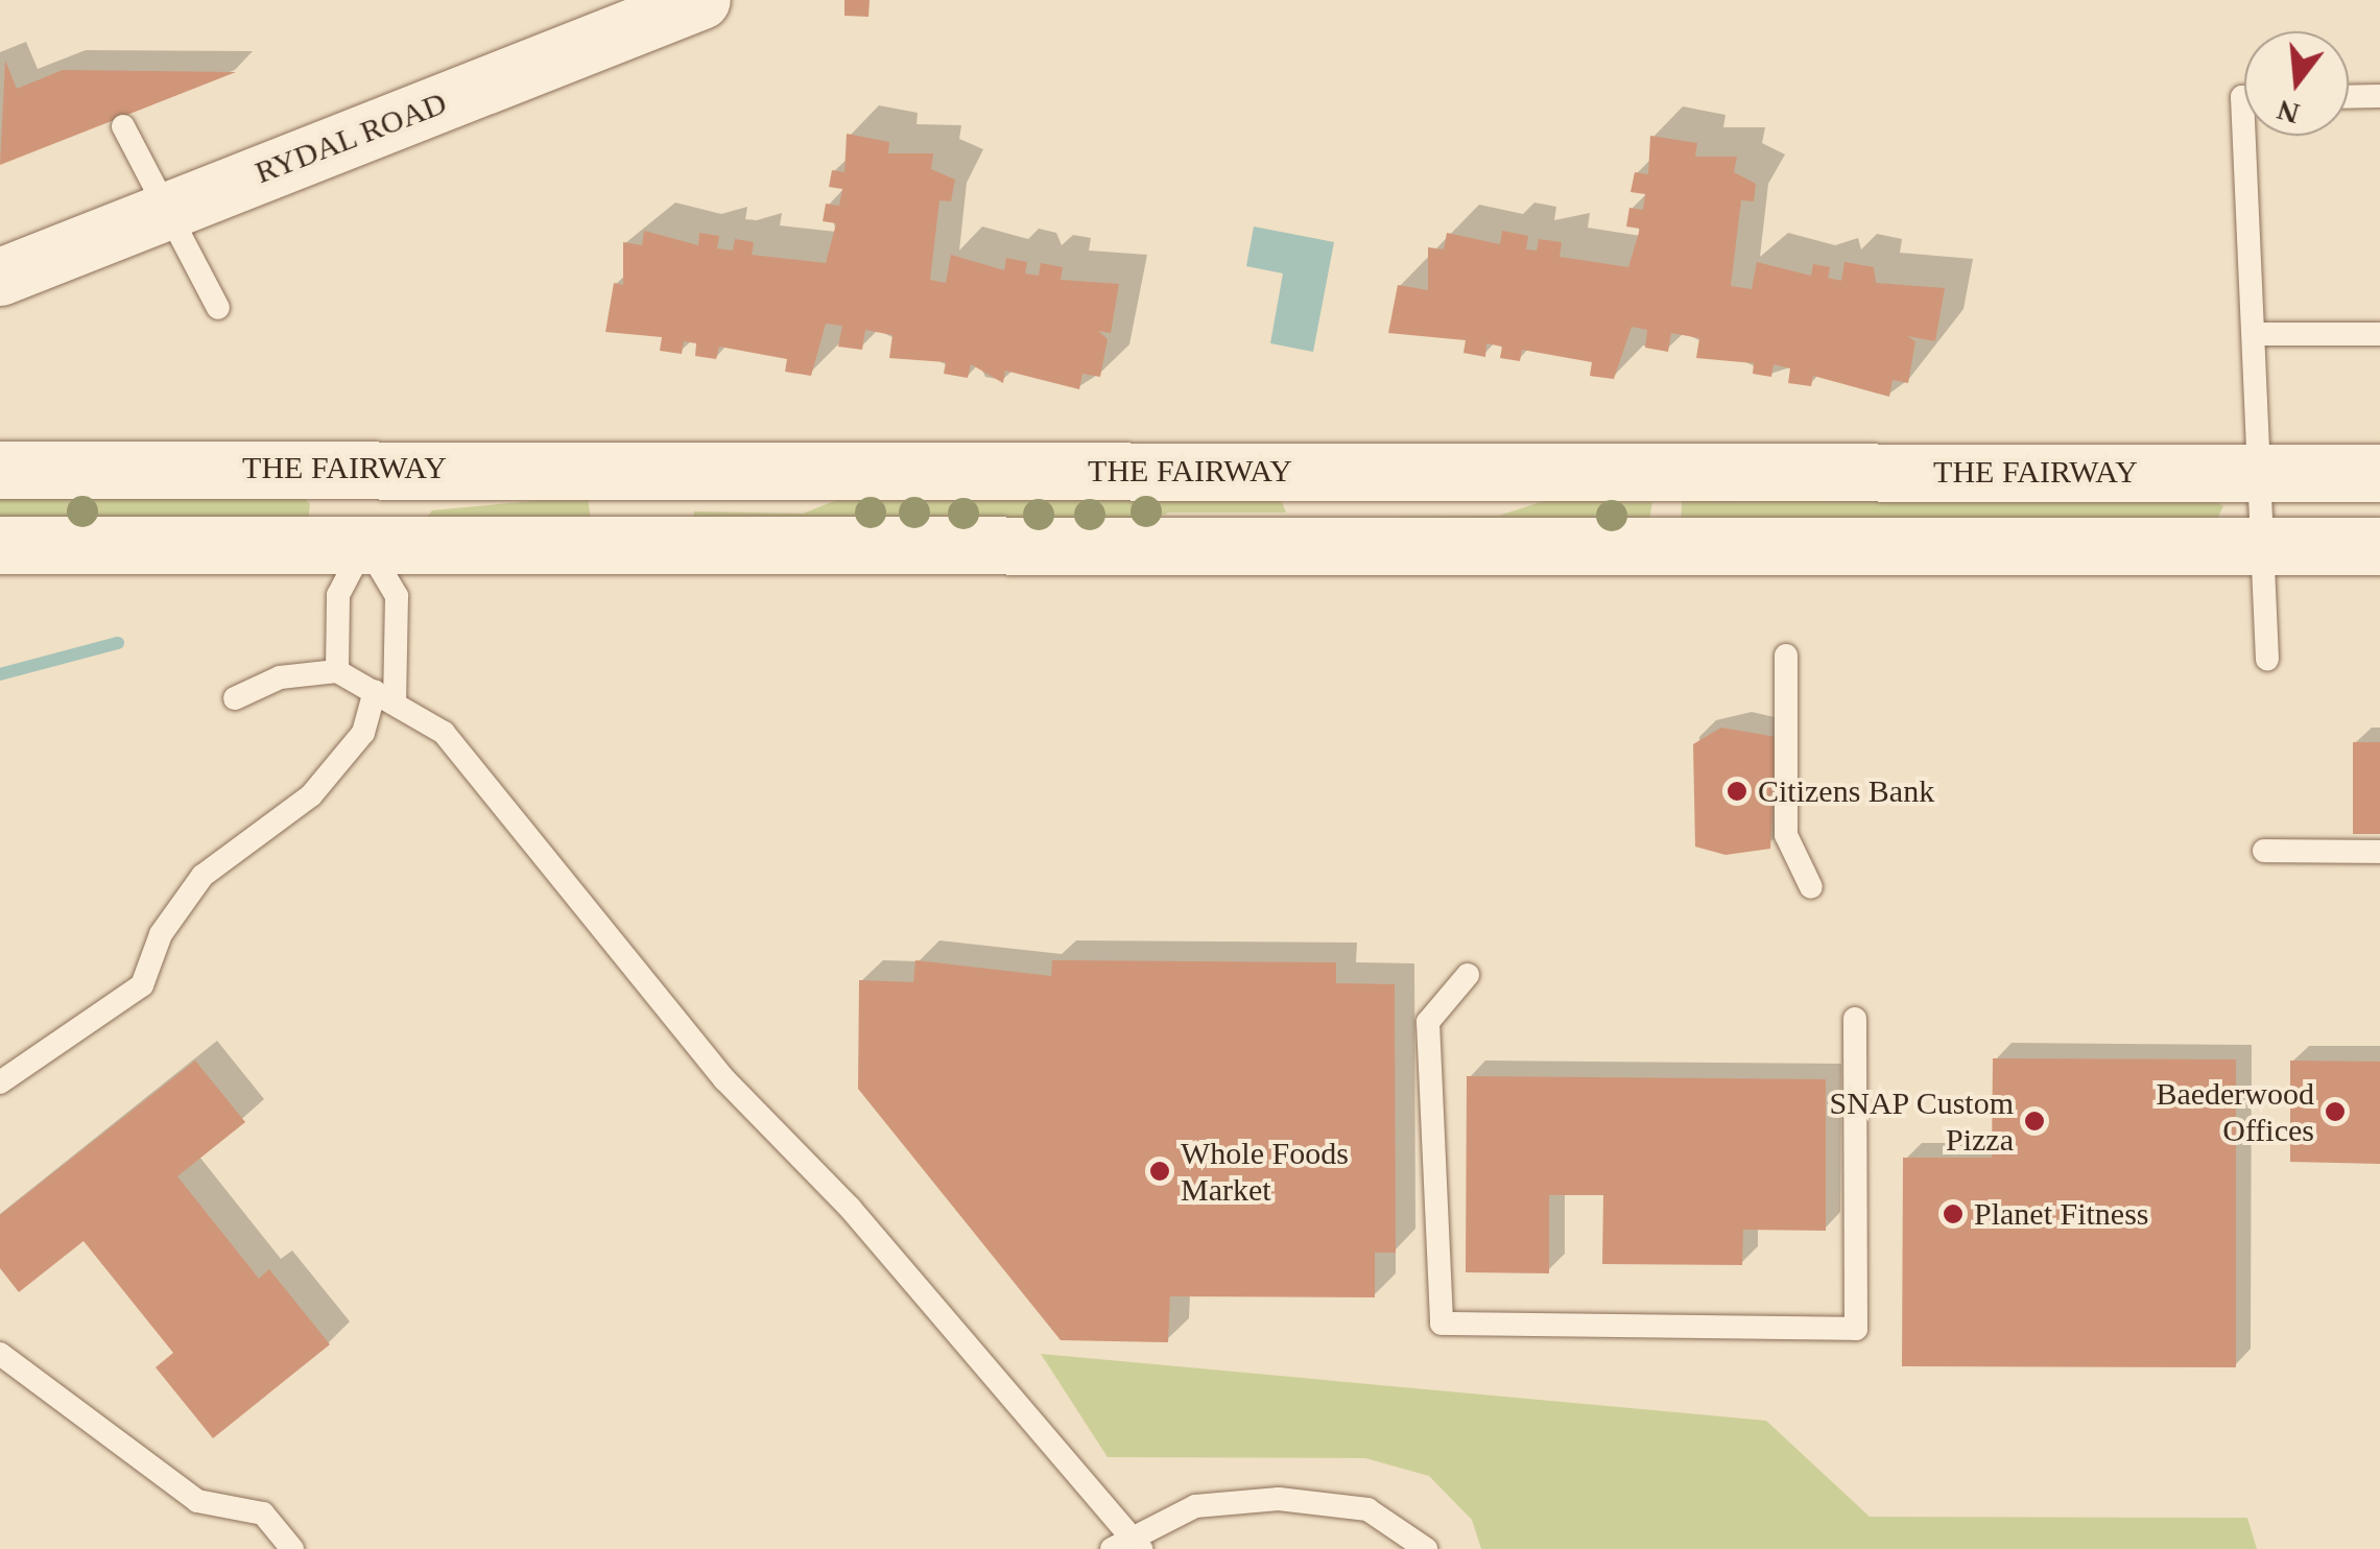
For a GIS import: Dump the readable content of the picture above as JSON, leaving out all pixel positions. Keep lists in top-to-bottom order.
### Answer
{
  "streets": {
    "main road": ["RYDAL ROAD", "THE FAIRWAY"]
  },
  "places": [
    "Citizens Bank",
    "Baederwood Offices",
    "SNAP Custom Pizza",
    "Whole Foods Market",
    "Planet Fitness"
  ],
  "north": "bottom"
}
